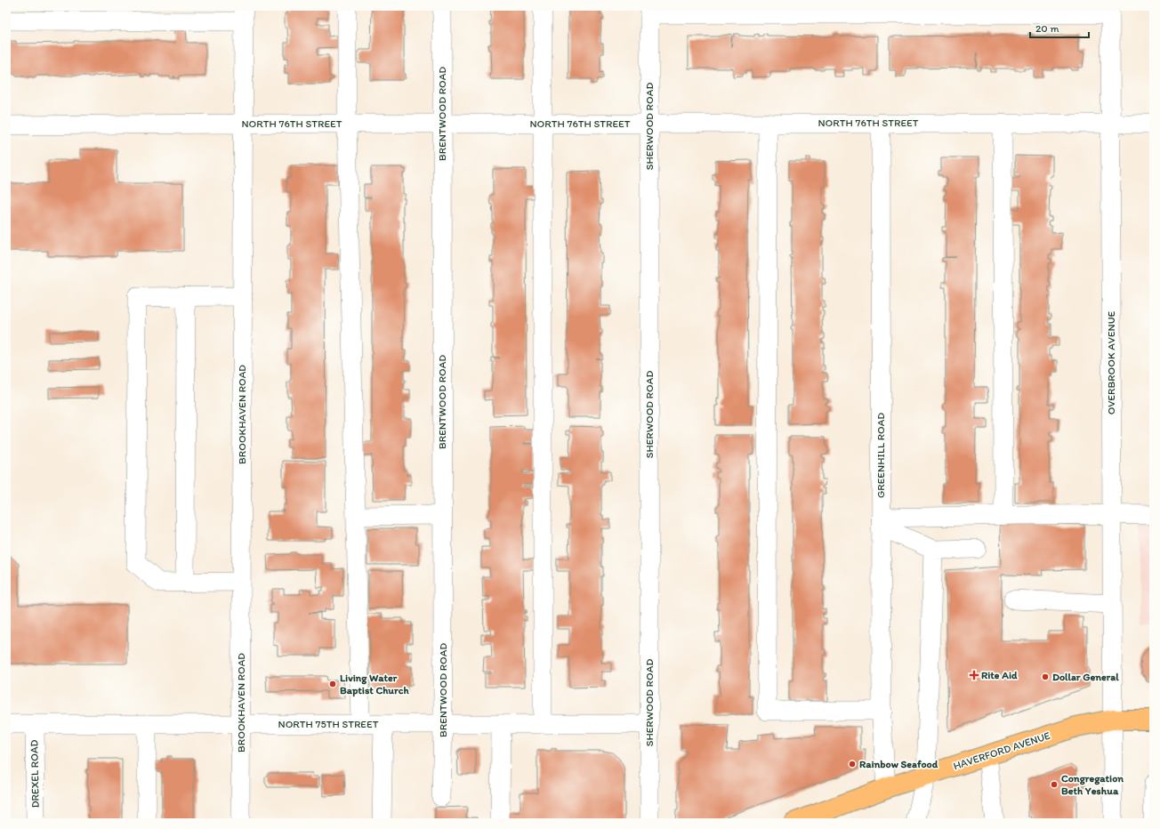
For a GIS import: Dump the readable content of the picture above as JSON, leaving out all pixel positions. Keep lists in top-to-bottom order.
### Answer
{
  "streets": {
    "main road": ["HAVERFORD AVENUE"],
    "street": [
      "BRENTWOOD ROAD",
      "NORTH 76TH STREET",
      "SHERWOOD ROAD",
      "OVERBROOK AVENUE",
      "BROOKHAVEN ROAD",
      "GREENHILL ROAD",
      "NORTH 75TH STREET",
      "DREXEL ROAD"
    ]
  },
  "crossings": [
    ["BRENTWOOD ROAD", "NORTH 76TH STREET"],
    ["BRENTWOOD ROAD", "NORTH 75TH STREET"],
    ["NORTH 76TH STREET", "SHERWOOD ROAD"],
    ["NORTH 76TH STREET", "OVERBROOK AVENUE"],
    ["NORTH 76TH STREET", "BROOKHAVEN ROAD"],
    ["NORTH 76TH STREET", "GREENHILL ROAD"],
    ["SHERWOOD ROAD", "NORTH 75TH STREET"],
    ["OVERBROOK AVENUE", "HAVERFORD AVENUE"],
    ["BROOKHAVEN ROAD", "NORTH 75TH STREET"],
    ["GREENHILL ROAD", "HAVERFORD AVENUE"],
    ["NORTH 75TH STREET", "DREXEL ROAD"]
  ],
  "places": {
    "health": ["Rite Aid"],
    "other": [
      "Dollar General",
      "Living Water Baptist Church",
      "Rainbow Seafood",
      "Congregation Beth Yeshua"
    ]
  },
  "scale_bar": "20 m"
}
